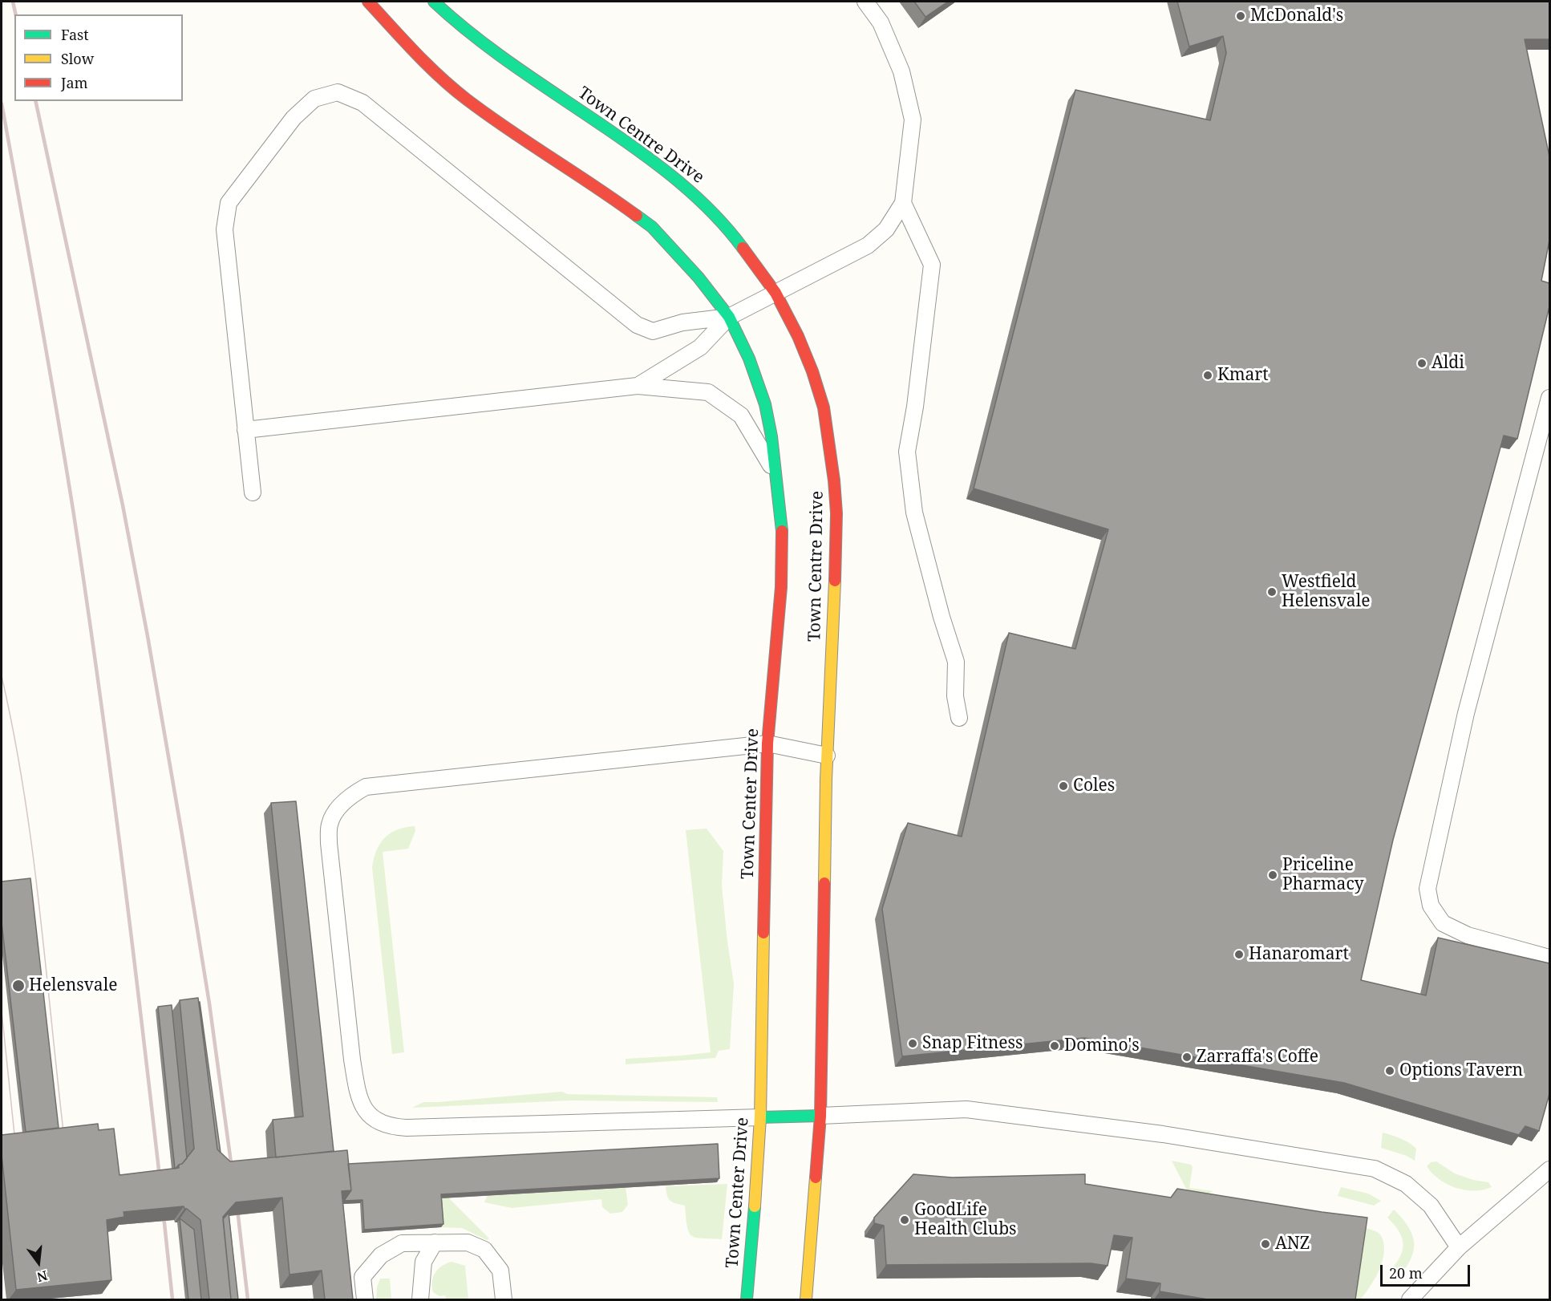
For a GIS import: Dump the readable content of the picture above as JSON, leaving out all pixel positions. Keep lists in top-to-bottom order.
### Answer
{
  "streets": {
    "street": ["Town Centre Drive", "Town Center Drive"]
  },
  "places": [
    "McDonald's",
    "Aldi",
    "Kmart",
    "Westfield Helensvale",
    "Coles",
    "Priceline Pharmacy",
    "Hanaromart",
    "Helensvale",
    "Snap Fitness",
    "Domino's",
    "Zarraffa's Coffe",
    "Options Tavern",
    "GoodLife Health Clubs",
    "ANZ"
  ],
  "legend": ["Fast", "Slow", "Jam"],
  "scale_bar": "20 m",
  "north": "bottom"
}
